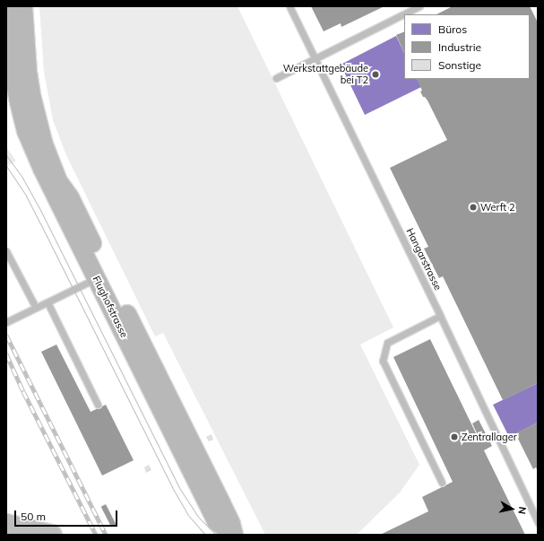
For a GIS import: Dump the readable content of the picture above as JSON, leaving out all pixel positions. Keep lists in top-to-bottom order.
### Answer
{
  "streets": {
    "main road": ["Flughofstrasse"],
    "lane": ["Hangarstrasse"]
  },
  "places": ["Werkstattgebäude bei T2", "Werft 2", "Zentrallager"],
  "legend": ["Büros", "Industrie", "Sonstige"],
  "scale_bar": "50 m",
  "north": "right"
}
